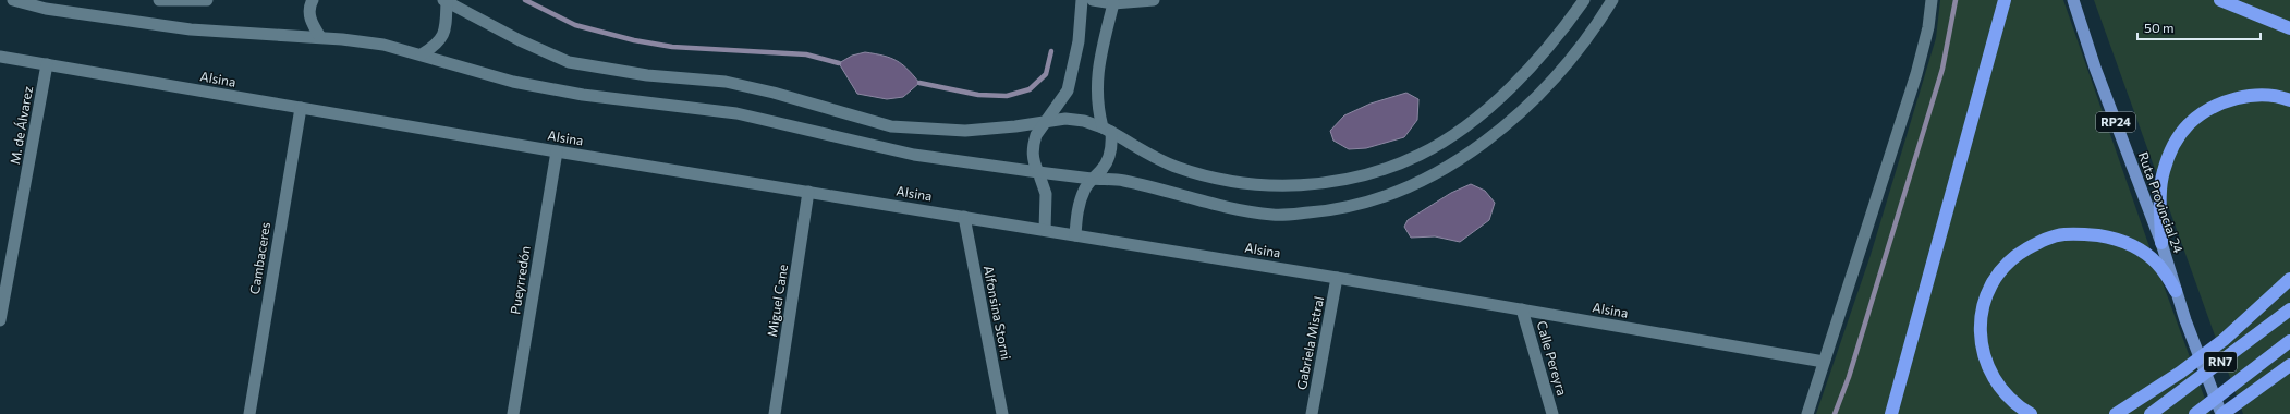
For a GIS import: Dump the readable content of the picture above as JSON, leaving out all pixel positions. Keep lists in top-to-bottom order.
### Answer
{
  "streets": {
    "highway": ["RN7"],
    "main road": ["RP24", "Ruta Provincial 24"],
    "street": [
      "Alsina",
      "M. de Álvarez",
      "Cambaceres",
      "Pueyrredón",
      "Miguel Cane",
      "Alfonsina Storni",
      "Gabriela Mistral",
      "Calle Pereyra"
    ]
  },
  "crossings": [
    ["Alsina", "M. de Álvarez"],
    ["Alsina", "Cambaceres"],
    ["Alsina", "Pueyrredón"],
    ["Alsina", "Miguel Cane"],
    ["Alsina", "Alfonsina Storni"],
    ["Alsina", "Gabriela Mistral"],
    ["Alsina", "Calle Pereyra"]
  ],
  "scale_bar": "50 m"
}
